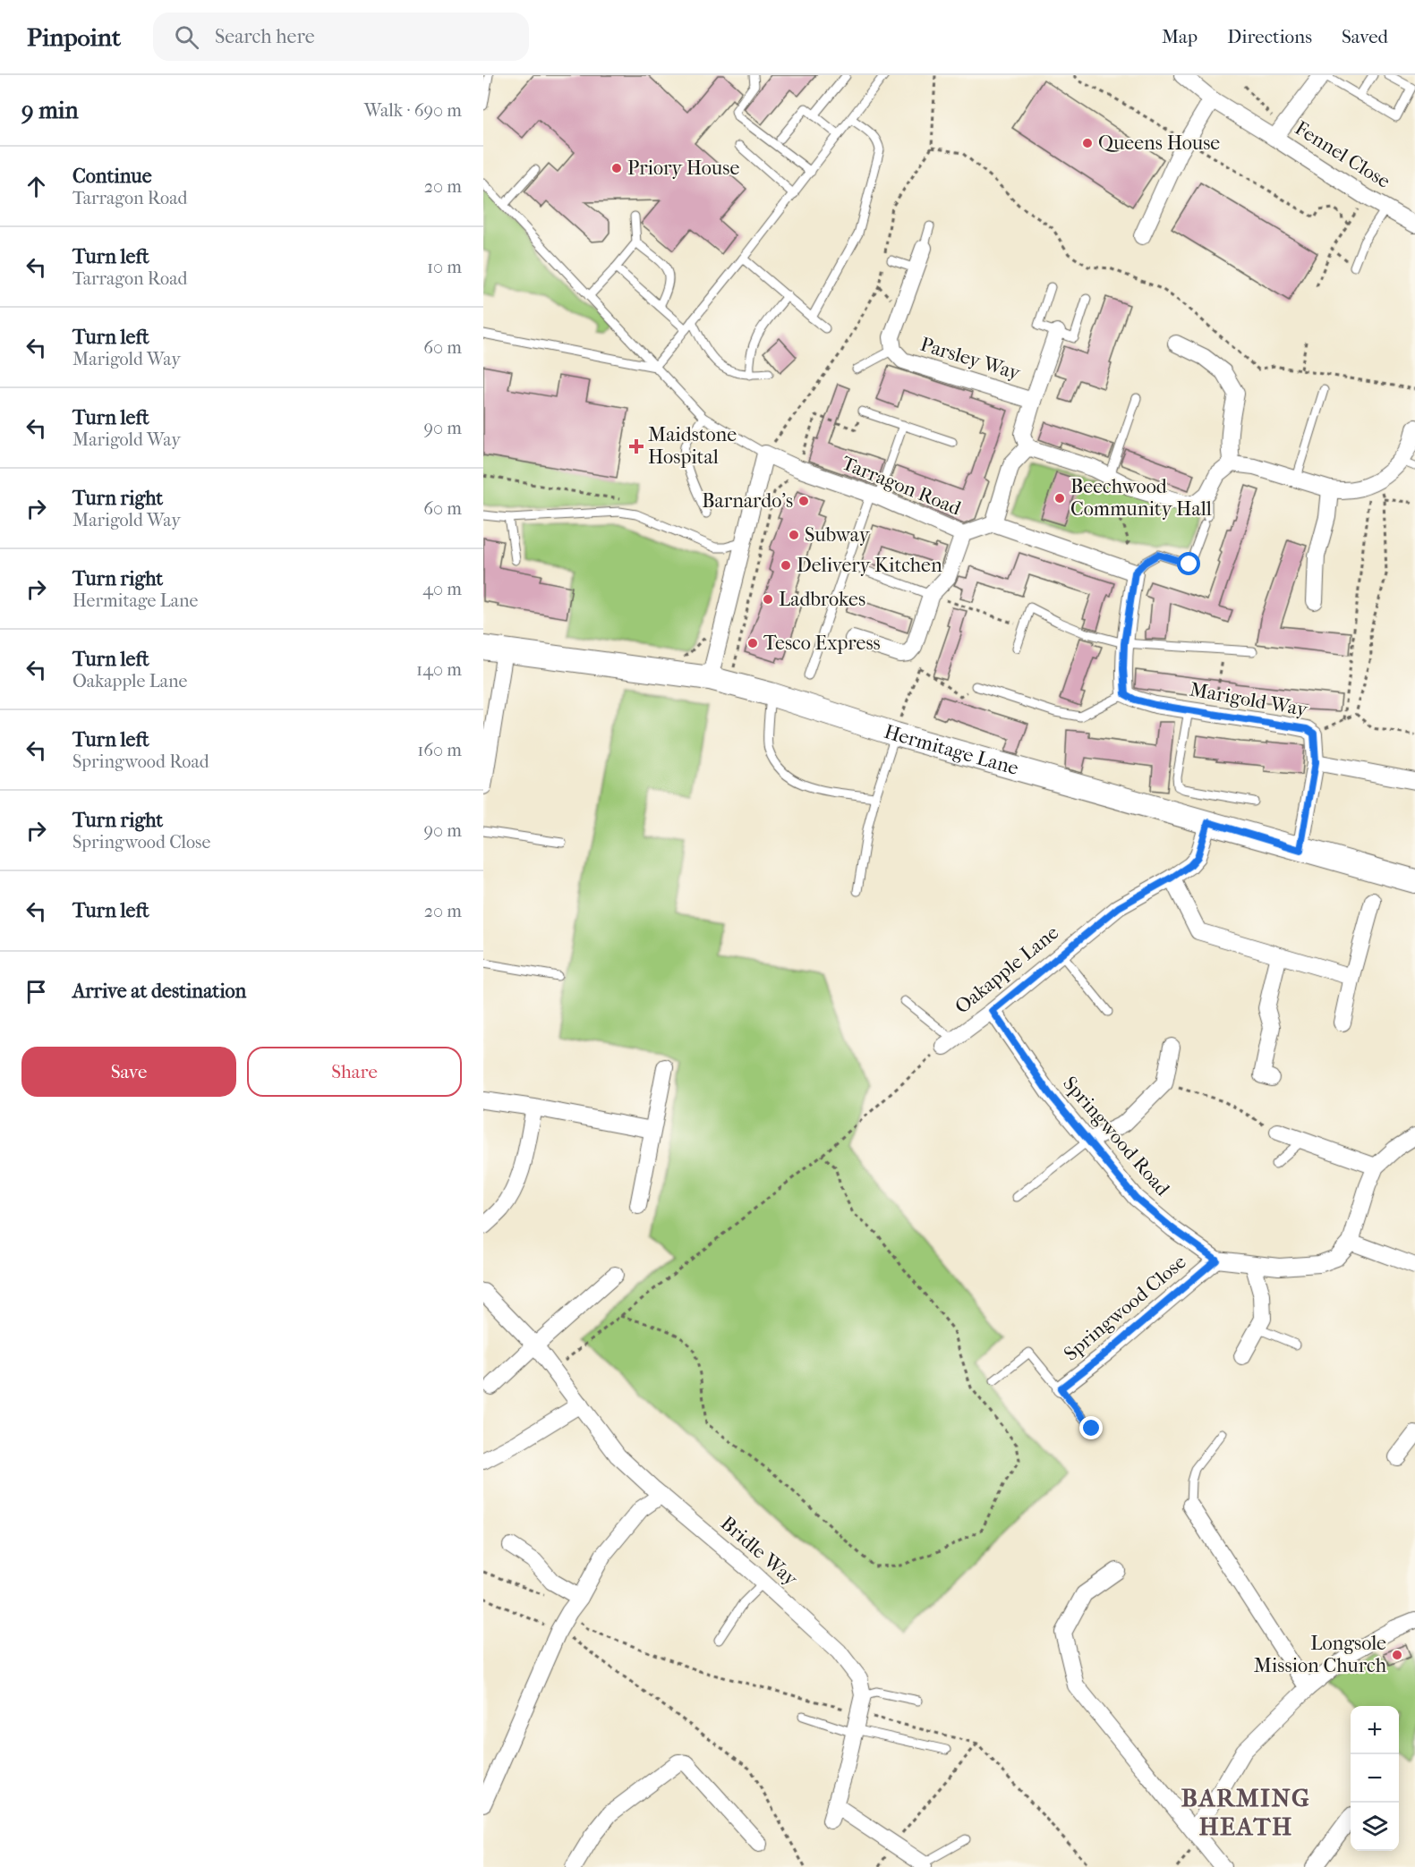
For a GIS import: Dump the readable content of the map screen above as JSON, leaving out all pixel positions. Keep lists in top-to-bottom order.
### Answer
{
  "streets": {
    "main road": ["Hermitage Lane"],
    "street": [
      "Fennel Close",
      "Parsley Way",
      "Tarragon Road",
      "Marigold Way",
      "Oakapple Lane",
      "Springwood Road",
      "Springwood Close",
      "Bridle Way"
    ]
  },
  "crossings": [
    ["Marigold Way", "Hermitage Lane"],
    ["Hermitage Lane", "Oakapple Lane"],
    ["Oakapple Lane", "Springwood Road"],
    ["Springwood Road", "Springwood Close"]
  ],
  "districts": ["BARMING HEATH"],
  "places": {
    "other": [
      "Queens House",
      "Priory House",
      "Beechwood Community Hall",
      "Barnardo's",
      "Subway",
      "Delivery Kitchen",
      "Ladbrokes",
      "Tesco Express",
      "Longsole Mission Church"
    ],
    "health": ["Maidstone Hospital"]
  },
  "page": {
    "header": "Pinpoint",
    "search": "Search here",
    "nav": ["Map", "Directions", "Saved"],
    "heading": ["9 min", "Walk · 690 m"],
    "list": [
      ["Continue", "Tarragon Road", "20 m"],
      ["Turn left", "Tarragon Road", "10 m"],
      ["Turn left", "Marigold Way", "60 m"],
      ["Turn left", "Marigold Way", "90 m"],
      ["Turn right", "Marigold Way", "60 m"],
      ["Turn right", "Hermitage Lane", "40 m"],
      ["Turn left", "Oakapple Lane", "140 m"],
      ["Turn left", "Springwood Road", "160 m"],
      ["Turn right", "Springwood Close", "90 m"],
      ["Turn left", "20 m"],
      "Arrive at destination"
    ],
    "buttons": ["Save", "Share"],
    "map_buttons": ["+", "−"]
  }
}
